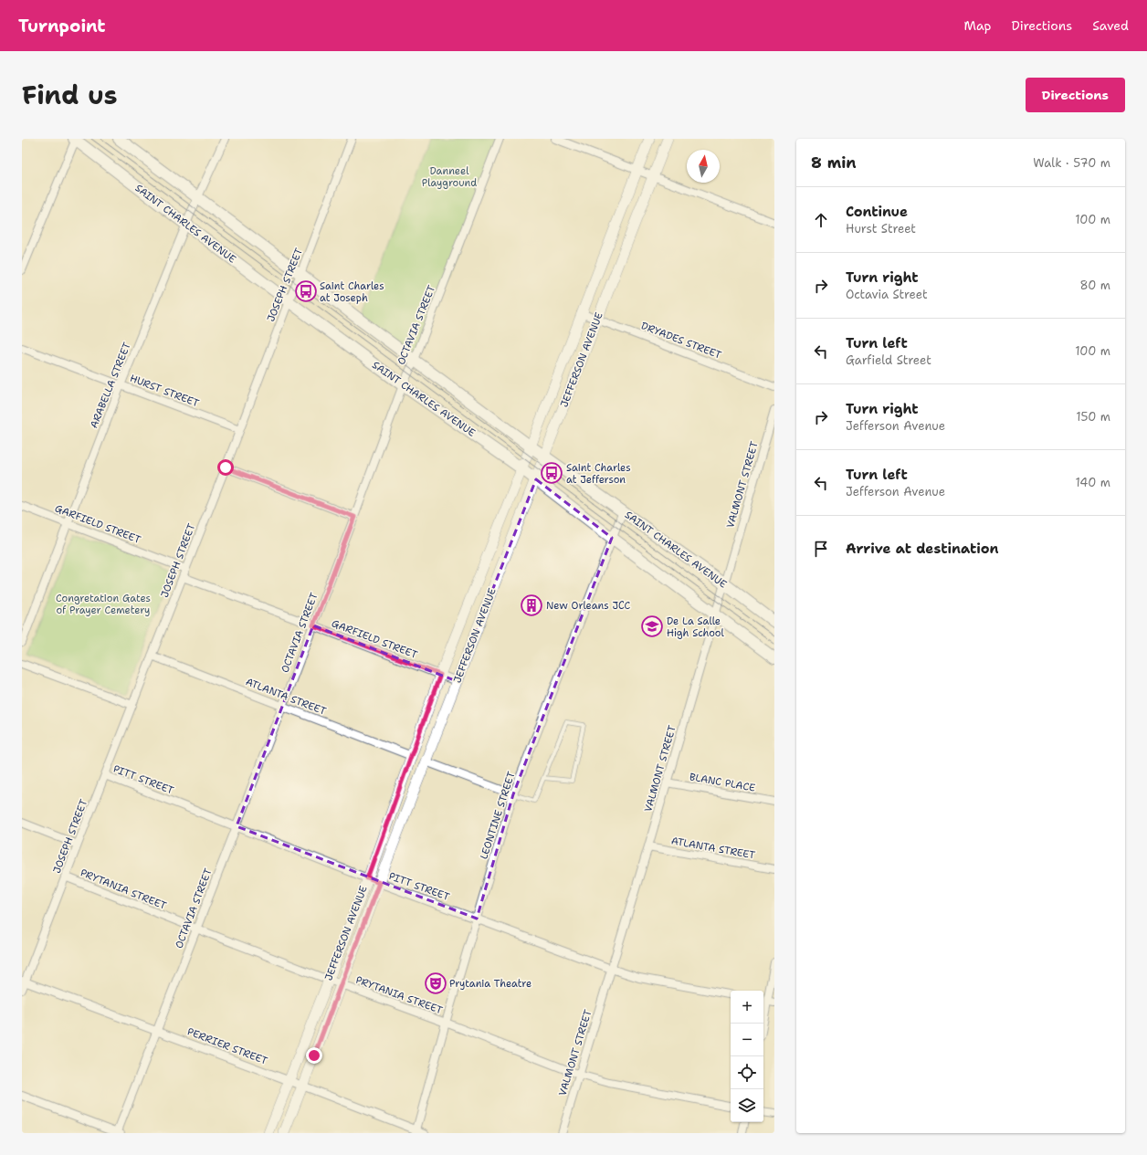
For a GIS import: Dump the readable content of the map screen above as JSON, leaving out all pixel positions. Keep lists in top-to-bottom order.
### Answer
{
  "streets": {
    "main road": ["SAINT CHARLES AVENUE"],
    "street": [
      "JOSEPH STREET",
      "OCTAVIA STREET",
      "DRYADES STREET",
      "JEFFERSON AVENUE",
      "ARABELLA STREET",
      "HURST STREET",
      "VALMONT STREET",
      "GARFIELD STREET",
      "ATLANTA STREET",
      "PITT STREET",
      "BLANC PLACE",
      "LEONTINE STREET",
      "PRYTANIA STREET",
      "PERRIER STREET"
    ]
  },
  "crossings": [
    ["SAINT CHARLES AVENUE", "JOSEPH STREET"],
    ["SAINT CHARLES AVENUE", "OCTAVIA STREET"],
    ["SAINT CHARLES AVENUE", "JEFFERSON AVENUE"],
    ["SAINT CHARLES AVENUE", "ARABELLA STREET"],
    ["SAINT CHARLES AVENUE", "VALMONT STREET"],
    ["SAINT CHARLES AVENUE", "LEONTINE STREET"],
    ["JOSEPH STREET", "HURST STREET"],
    ["JOSEPH STREET", "GARFIELD STREET"],
    ["JOSEPH STREET", "ATLANTA STREET"],
    ["JOSEPH STREET", "PITT STREET"],
    ["JOSEPH STREET", "PRYTANIA STREET"],
    ["JOSEPH STREET", "PERRIER STREET"],
    ["OCTAVIA STREET", "GARFIELD STREET"],
    ["OCTAVIA STREET", "ATLANTA STREET"],
    ["OCTAVIA STREET", "PITT STREET"],
    ["OCTAVIA STREET", "PRYTANIA STREET"],
    ["OCTAVIA STREET", "PERRIER STREET"],
    ["DRYADES STREET", "JEFFERSON AVENUE"],
    ["JEFFERSON AVENUE", "GARFIELD STREET"],
    ["JEFFERSON AVENUE", "ATLANTA STREET"],
    ["JEFFERSON AVENUE", "PITT STREET"],
    ["JEFFERSON AVENUE", "PRYTANIA STREET"],
    ["JEFFERSON AVENUE", "PERRIER STREET"],
    ["ARABELLA STREET", "HURST STREET"],
    ["ARABELLA STREET", "GARFIELD STREET"],
    ["VALMONT STREET", "ATLANTA STREET"],
    ["VALMONT STREET", "PITT STREET"],
    ["VALMONT STREET", "BLANC PLACE"],
    ["VALMONT STREET", "PRYTANIA STREET"],
    ["PITT STREET", "LEONTINE STREET"],
    ["LEONTINE STREET", "PRYTANIA STREET"],
    ["LEONTINE STREET", "PERRIER STREET"]
  ],
  "parks": ["Danneel Playground", "Congretation Gates of Prayer Cemetery"],
  "places": {
    "bus stop": ["Saint Charles at Joseph", "Saint Charles at Jefferson"],
    "building": ["New Orleans JCC"],
    "school or university": ["De La Salle High School"],
    "theatre": ["Prytania Theatre"]
  },
  "north": "top",
  "page": {
    "header": "Turnpoint",
    "nav": ["Map", "Directions", "Saved"],
    "title": "Find us",
    "buttons": "Directions",
    "heading": ["8 min", "Walk · 570 m"],
    "list": [
      ["Continue", "Hurst Street", "100 m"],
      ["Turn right", "Octavia Street", "80 m"],
      ["Turn left", "Garfield Street", "100 m"],
      ["Turn right", "Jefferson Avenue", "150 m"],
      ["Turn left", "Jefferson Avenue", "140 m"],
      "Arrive at destination"
    ],
    "map_buttons": ["+", "−"]
  }
}
